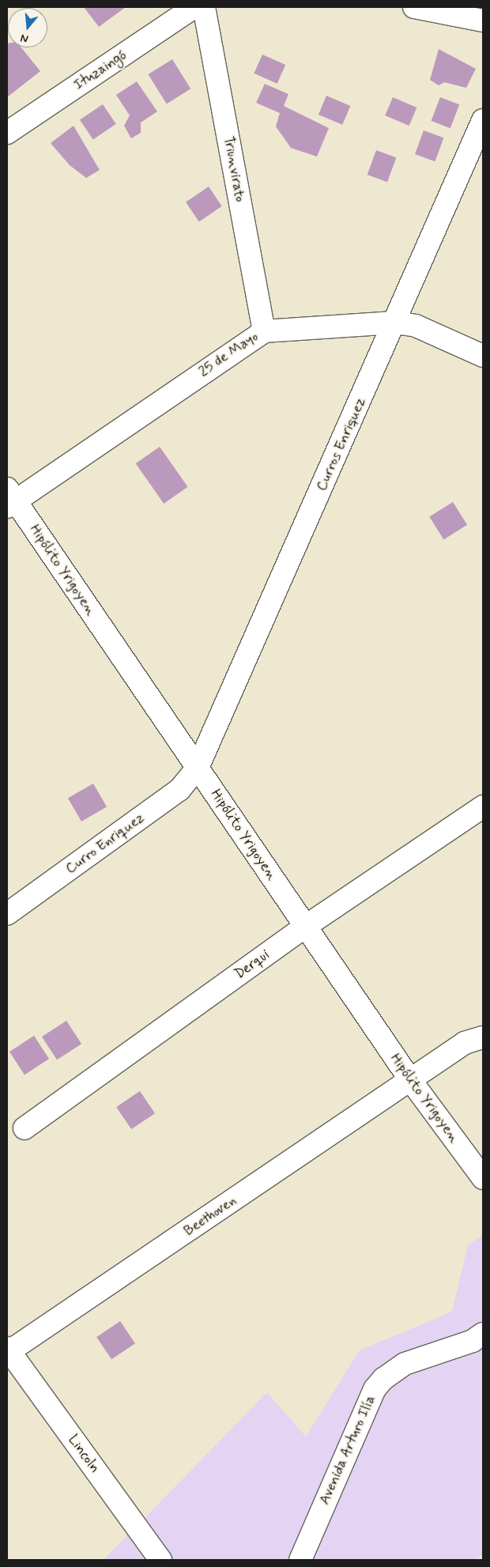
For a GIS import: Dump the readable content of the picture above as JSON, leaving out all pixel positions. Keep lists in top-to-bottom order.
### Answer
{
  "streets": {
    "street": [
      "Ituzaingó",
      "Triunvirato",
      "25 de Mayo",
      "Curros Enriquez",
      "Hipólito Yrigoyen",
      "Curro Enriquez",
      "Derqui",
      "Beethoven",
      "Avenida Arturo Ilía",
      "Lincoln"
    ]
  },
  "crossings": [
    ["Triunvirato", "25 de Mayo"],
    ["25 de Mayo", "Curros Enriquez"],
    ["25 de Mayo", "Hipólito Yrigoyen"],
    ["Curros Enriquez", "Hipólito Yrigoyen"],
    ["Curros Enriquez", "Curro Enriquez"],
    ["Hipólito Yrigoyen", "Curro Enriquez"],
    ["Hipólito Yrigoyen", "Derqui"],
    ["Hipólito Yrigoyen", "Beethoven"],
    ["Beethoven", "Lincoln"]
  ],
  "north": "bottom"
}
